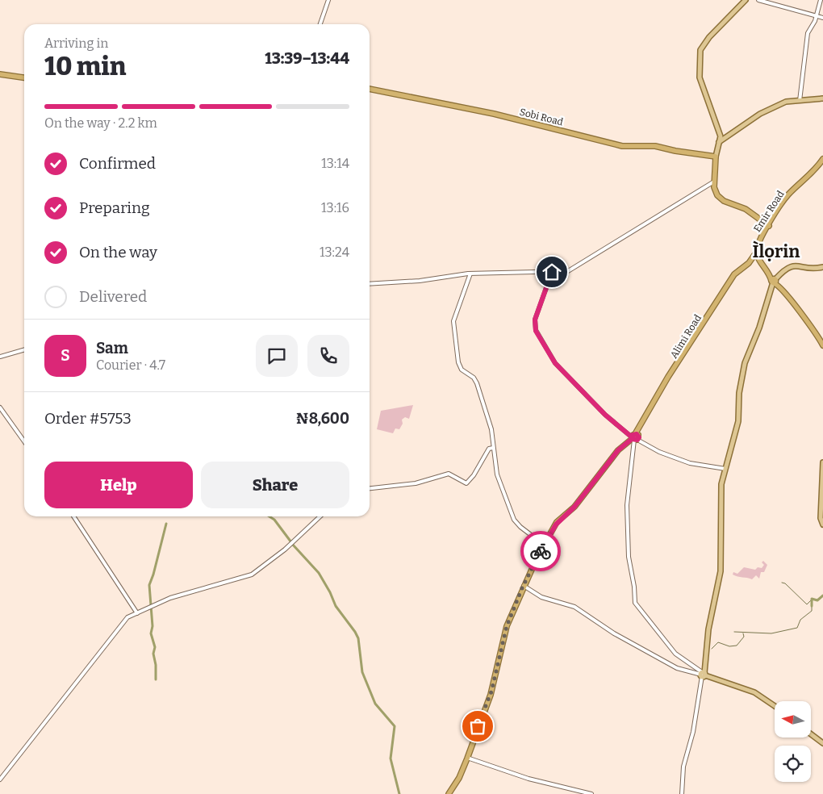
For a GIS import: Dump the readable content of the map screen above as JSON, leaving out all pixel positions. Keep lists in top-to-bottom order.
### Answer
{
  "streets": {
    "highway": ["Sobi Road", "Emir Road"]
  },
  "districts": ["Ìlọrin"],
  "north": "left",
  "page": {
    "heading": ["10 min", "Arriving in", "13:39–13:44"],
    "panel": [
      "Sam",
      "Courier · 4.7",
      "Order #5753",
      "₦8,600"
    ],
    "bar": "On the way · 2.2 km",
    "list": [
      ["Confirmed", "13:14"],
      ["Preparing", "13:16"],
      ["On the way", "13:24"],
      "Delivered"
    ],
    "round": "S",
    "buttons": ["Help", "Share"]
  }
}
